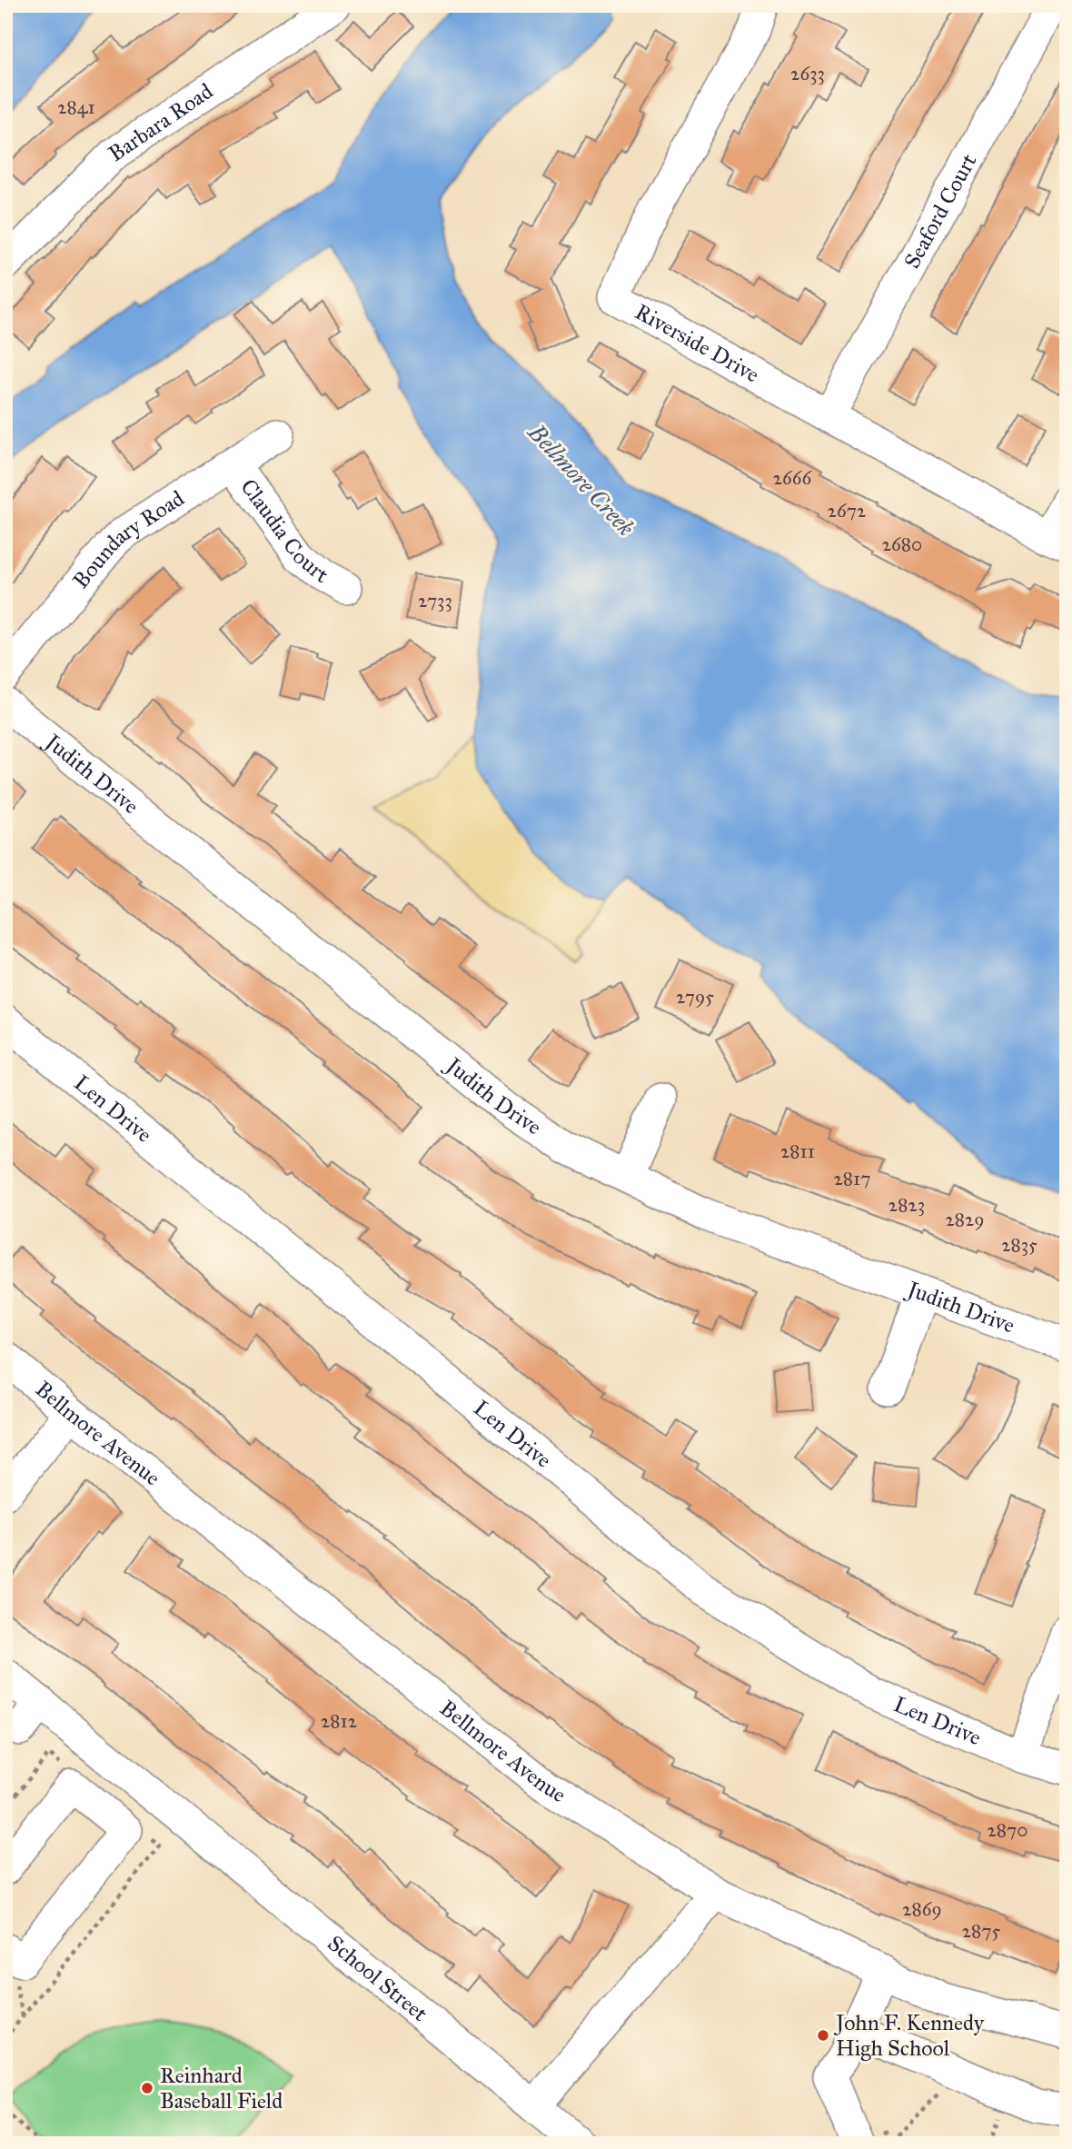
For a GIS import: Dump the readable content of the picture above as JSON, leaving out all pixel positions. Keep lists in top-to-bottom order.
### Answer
{
  "streets": {
    "street": [
      "Barbara Road",
      "Seaford Court",
      "Riverside Drive",
      "Claudia Court",
      "Boundary Road",
      "Judith Drive",
      "Len Drive",
      "Bellmore Avenue",
      "School Street"
    ]
  },
  "crossings": [
    ["Seaford Court", "Riverside Drive"],
    ["Claudia Court", "Boundary Road"]
  ],
  "water": ["Bellmore Creek"],
  "places": ["John F. Kennedy High School", "Reinhard Baseball Field"],
  "house_numbers": [
    "2633",
    "2841",
    "2666",
    "2672",
    "2680",
    "2733",
    "2795",
    "2811",
    "2817",
    "2823",
    "2829",
    "2835",
    "2812",
    "2870",
    "2869",
    "2875"
  ]
}
